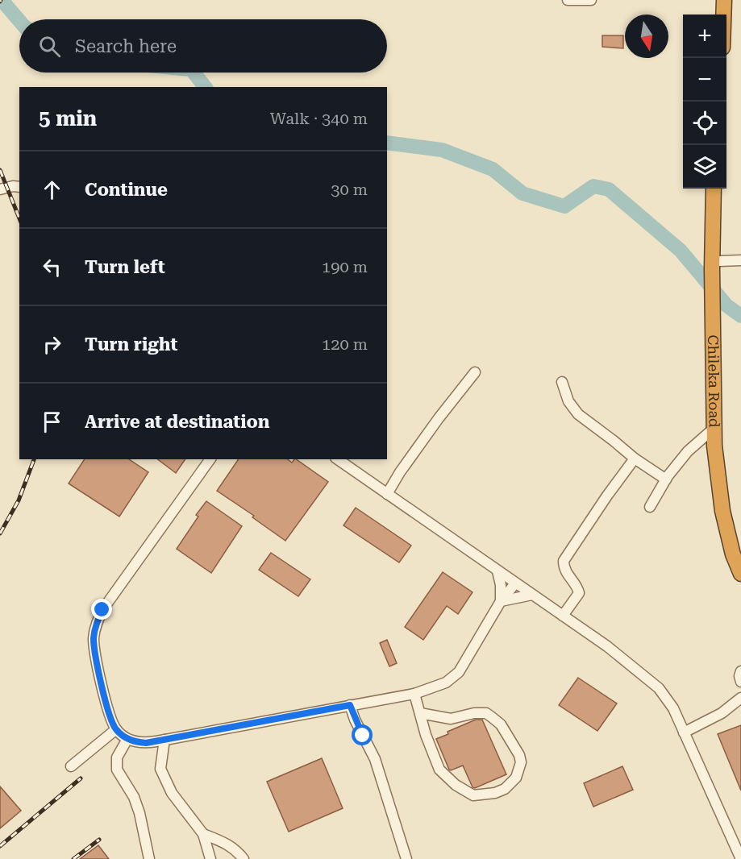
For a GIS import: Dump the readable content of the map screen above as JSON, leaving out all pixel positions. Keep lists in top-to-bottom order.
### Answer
{
  "streets": {
    "highway": ["Chileka Road"]
  },
  "north": "bottom",
  "page": {
    "map_buttons": ["+", "−"],
    "search": "Search here",
    "heading": ["5 min", "Walk · 340 m"],
    "list": [
      ["Continue", "30 m"],
      ["Turn left", "190 m"],
      ["Turn right", "120 m"],
      "Arrive at destination"
    ]
  }
}
